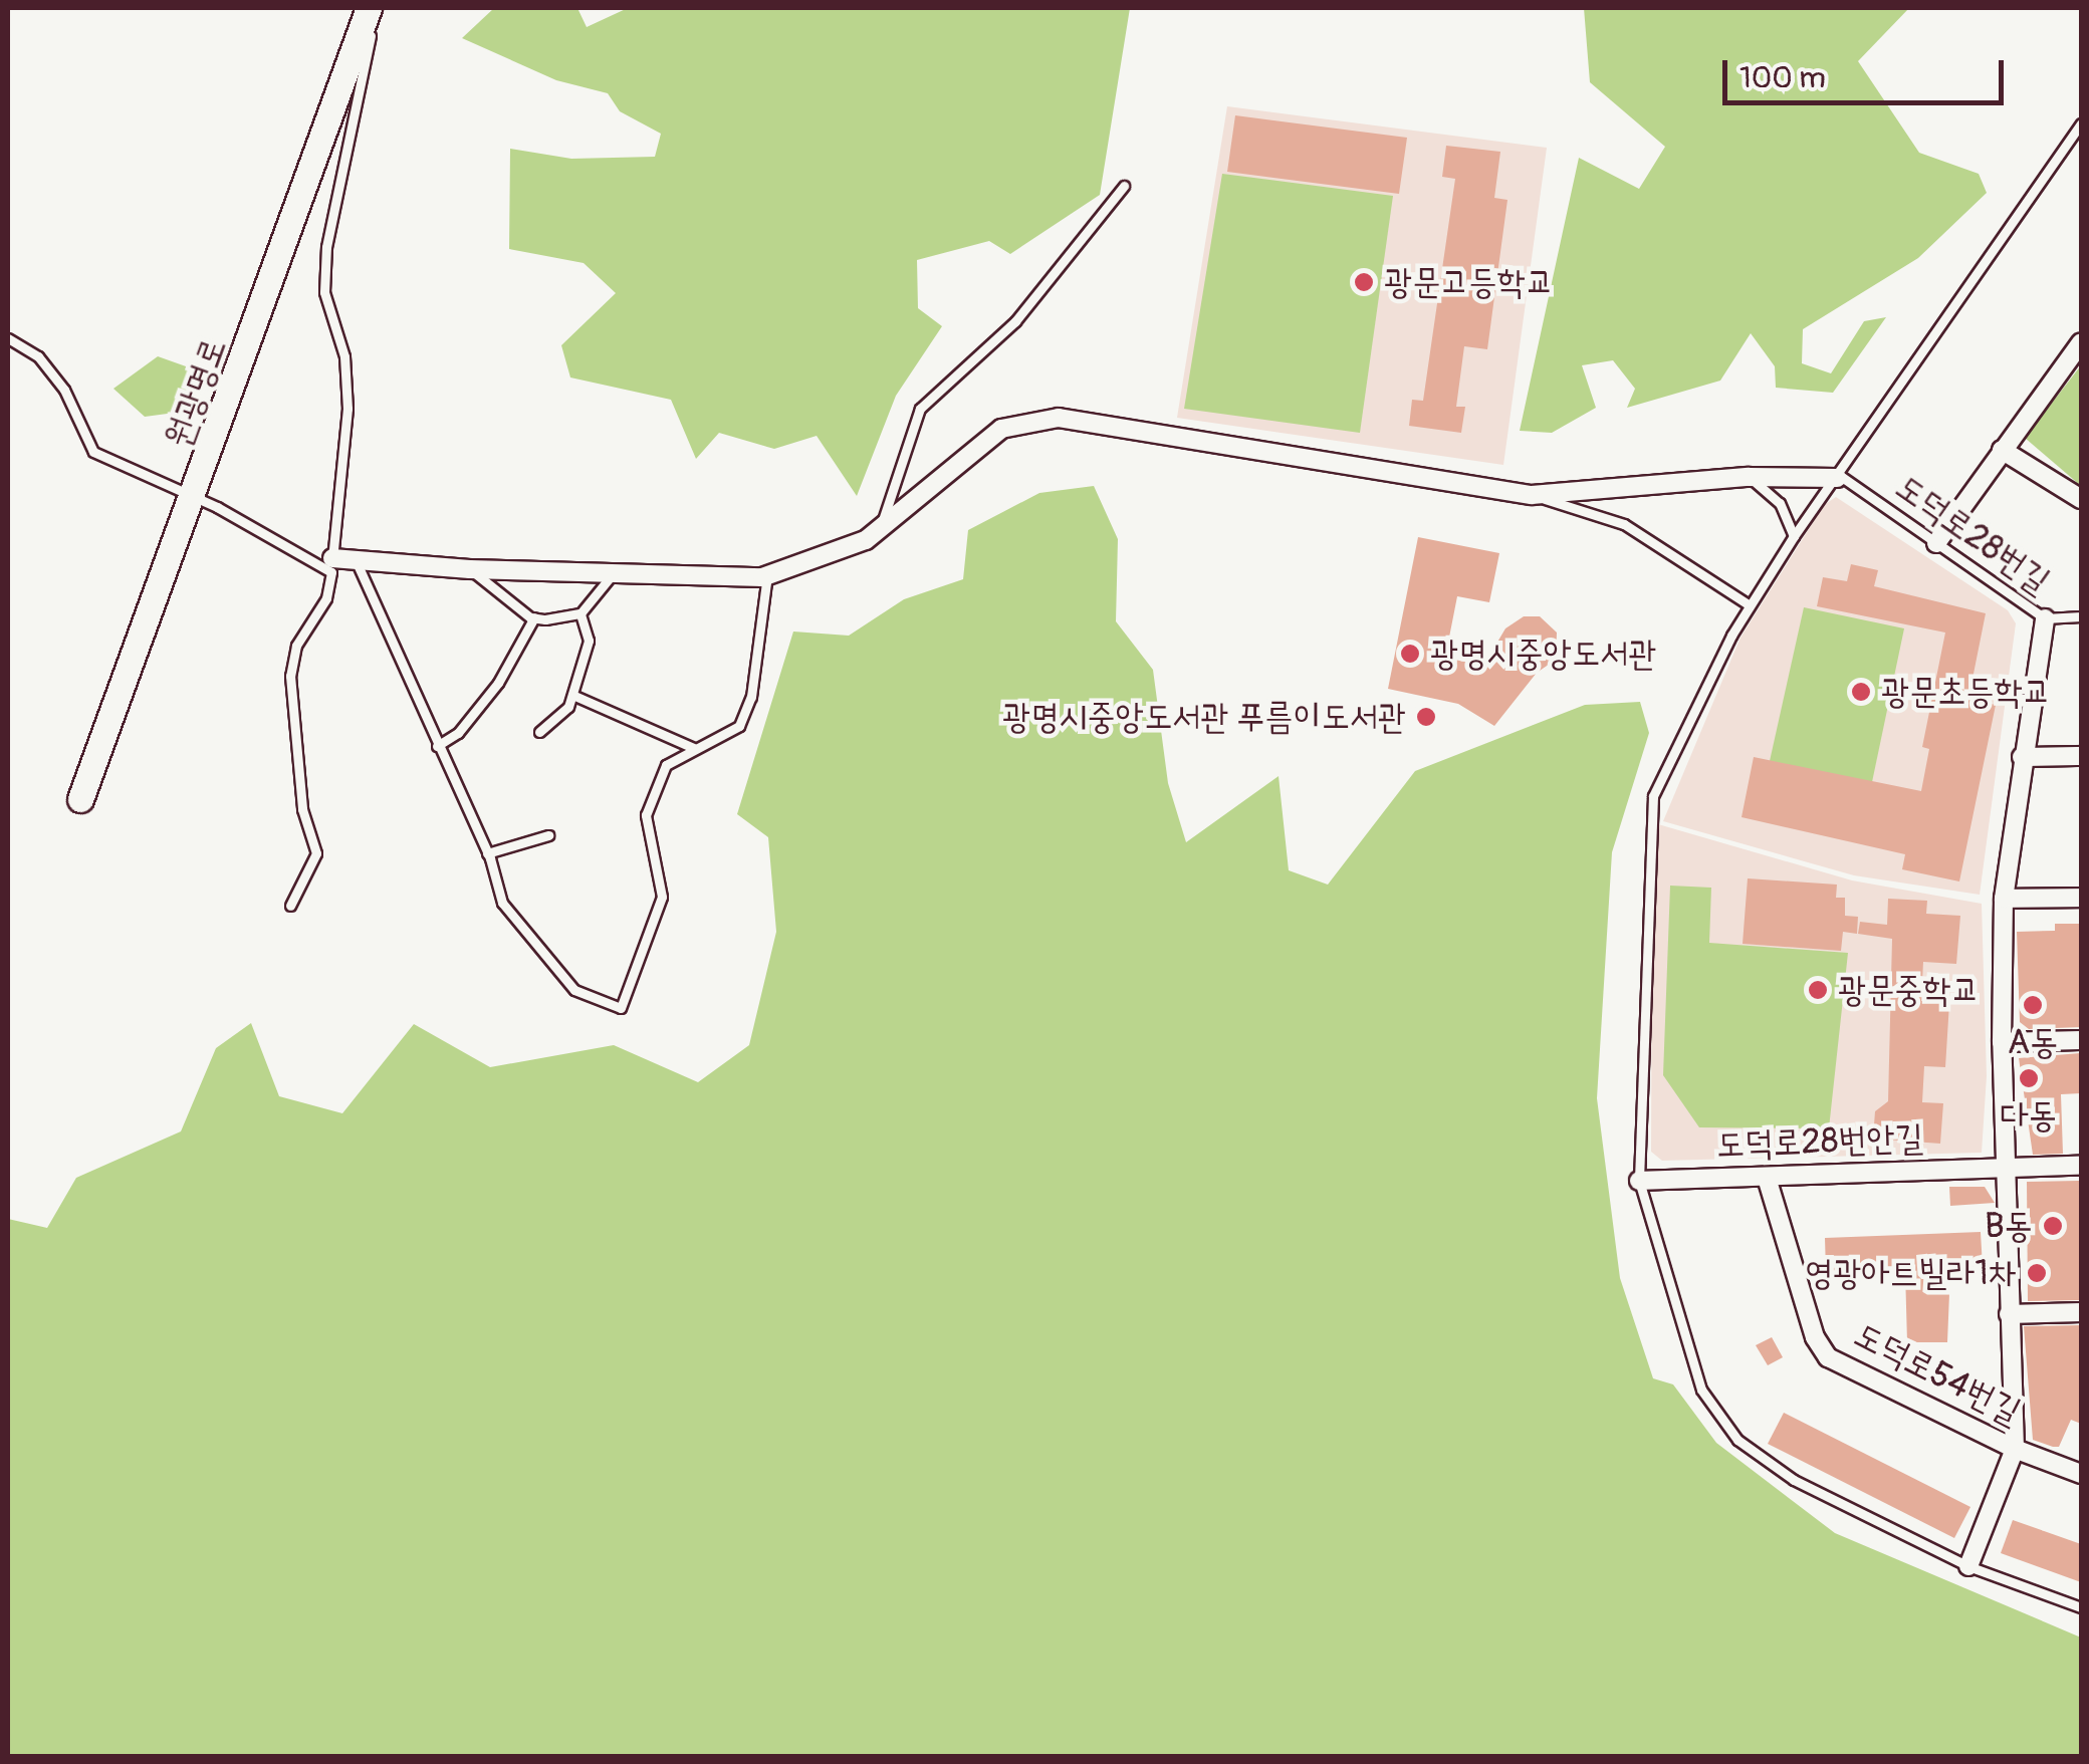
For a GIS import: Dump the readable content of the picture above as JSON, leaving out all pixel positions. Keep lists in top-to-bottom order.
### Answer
{
  "streets": {
    "street": ["원광명로", "도덕로28번안길", "도덕로54번길"],
    "lane": ["도덕로28번길"]
  },
  "crossings": [
    ["도덕로28번안길", "도덕로54번길"]
  ],
  "places": [
    "광문고등학교",
    "광명시중앙도서관",
    "광문초등학교",
    "광명시중앙도서관 푸름이도서관",
    "광문중학교",
    "A동",
    "다동",
    "B동",
    "영광아트빌라1차"
  ],
  "scale_bar": "100 m"
}
